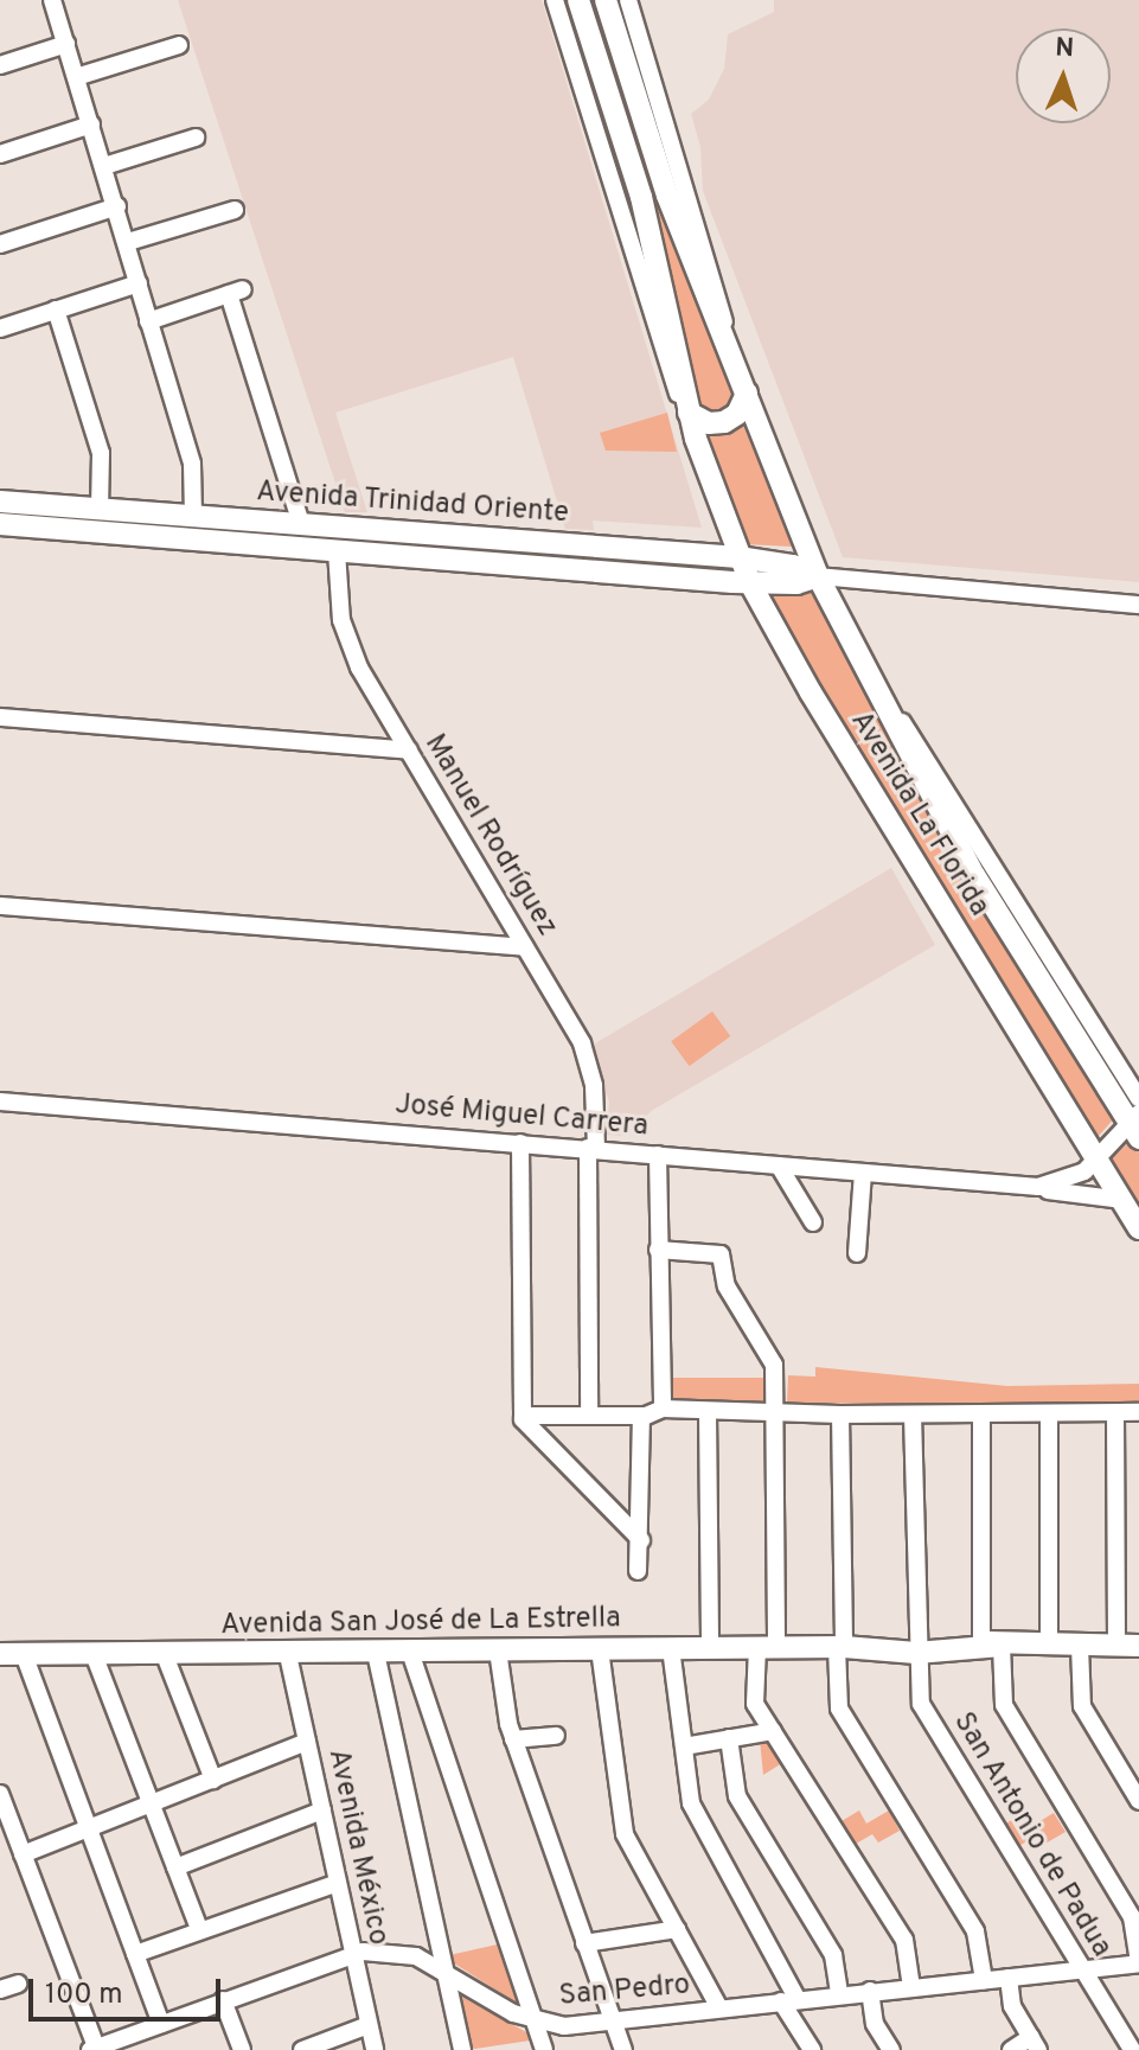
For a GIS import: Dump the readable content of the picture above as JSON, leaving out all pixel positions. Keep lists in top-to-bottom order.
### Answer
{
  "streets": {
    "main road": ["Avenida Trinidad Oriente", "Avenida La Florida", "Avenida San José de La Estrella"],
    "street": [
      "Manuel Rodríguez",
      "José Miguel Carrera",
      "San Antonio de Padua",
      "Avenida México",
      "San Pedro"
    ]
  },
  "crossings": [
    ["Avenida Trinidad Oriente", "Avenida La Florida"],
    ["Avenida Trinidad Oriente", "Manuel Rodríguez"],
    ["Avenida La Florida", "José Miguel Carrera"],
    ["Manuel Rodríguez", "José Miguel Carrera"],
    ["Avenida San José de La Estrella", "San Antonio de Padua"],
    ["Avenida San José de La Estrella", "Avenida México"],
    ["San Antonio de Padua", "San Pedro"],
    ["Avenida México", "San Pedro"]
  ],
  "scale_bar": "100 m",
  "north": "top"
}
